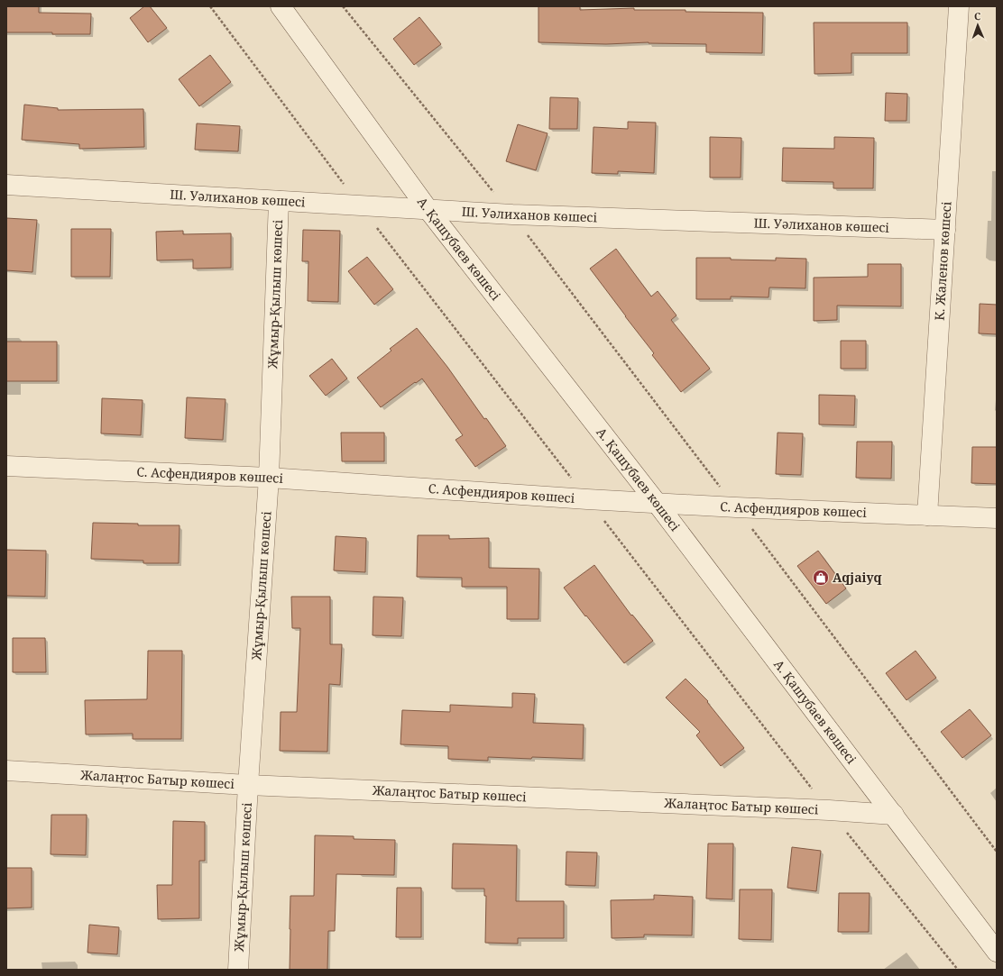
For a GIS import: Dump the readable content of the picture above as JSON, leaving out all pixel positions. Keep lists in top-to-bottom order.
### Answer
{
  "streets": {
    "street": [
      "Ш. Уәлиханов көшесі",
      "А. Қашубаев көшесі",
      "К. Жаленов көшесі",
      "Жұмыр-Қылыш көшесі",
      "С. Асфендияров көшесі",
      "Жалаңтос Батыр көшесі"
    ]
  },
  "crossings": [
    ["Ш. Уәлиханов көшесі", "А. Қашубаев көшесі"],
    ["Ш. Уәлиханов көшесі", "К. Жаленов көшесі"],
    ["Ш. Уәлиханов көшесі", "Жұмыр-Қылыш көшесі"],
    ["А. Қашубаев көшесі", "С. Асфендияров көшесі"],
    ["А. Қашубаев көшесі", "Жалаңтос Батыр көшесі"],
    ["К. Жаленов көшесі", "С. Асфендияров көшесі"],
    ["Жұмыр-Қылыш көшесі", "С. Асфендияров көшесі"],
    ["Жұмыр-Қылыш көшесі", "Жалаңтос Батыр көшесі"]
  ],
  "places": {
    "shop": ["Aqjaiyq"]
  },
  "north": "top"
}
